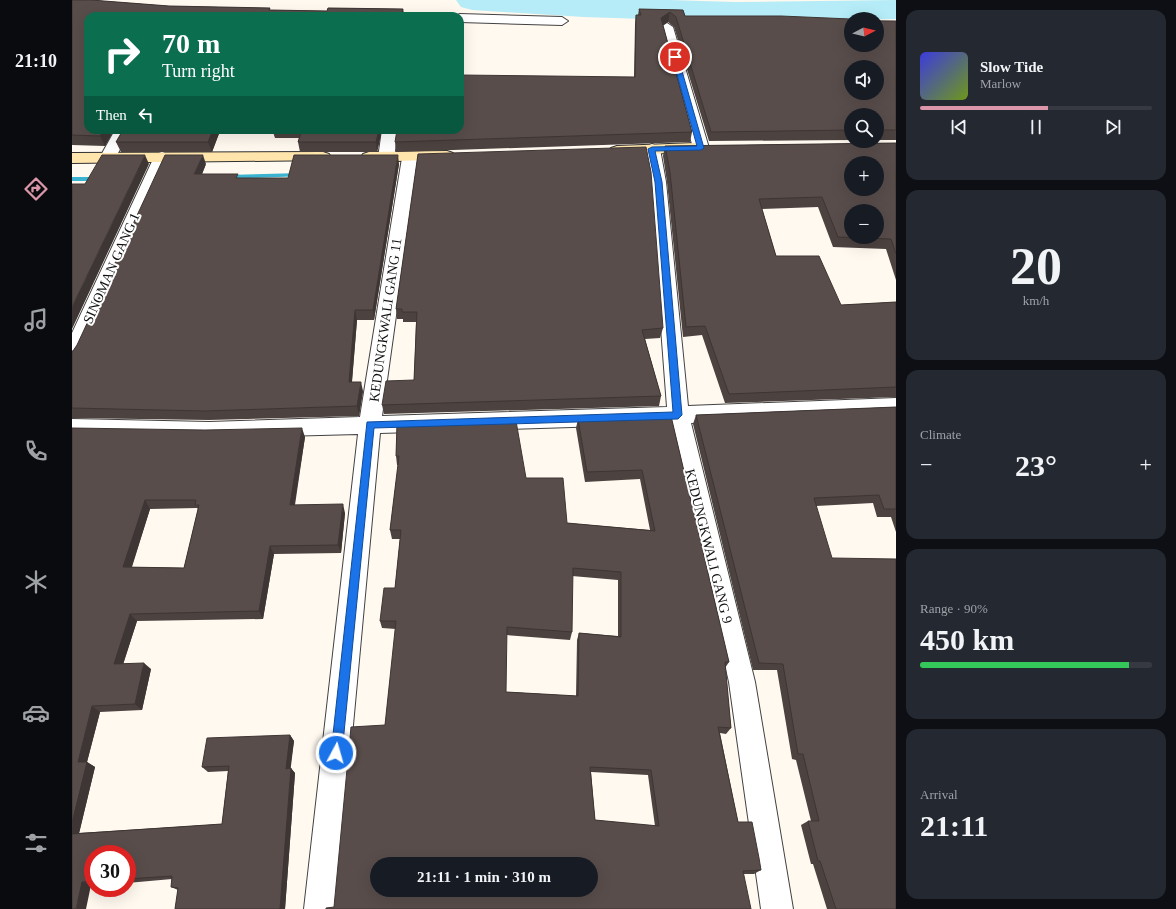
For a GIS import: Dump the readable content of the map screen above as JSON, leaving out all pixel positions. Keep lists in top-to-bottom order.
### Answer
{
  "streets": {
    "street": ["SINOMAN GANG 1", "KEDUNGKWALI GANG 11", "KEDUNGKWALI GANG 9"]
  },
  "north": "right",
  "page": {
    "tabs": "21:10",
    "map_buttons": ["+", "−"],
    "turn": ["70 m", "Turn right"],
    "song": ["Slow Tide", "Marlow"],
    "then": "Then",
    "tile": [
      ["20", "km/h"],
      "Climate",
      ["Range · 90%", "450 km"],
      ["Arrival", "21:11"]
    ],
    "heat": ["−", "23°", "+"],
    "limit": "30",
    "trip": "21:11 · 1 min · 310 m"
  }
}
